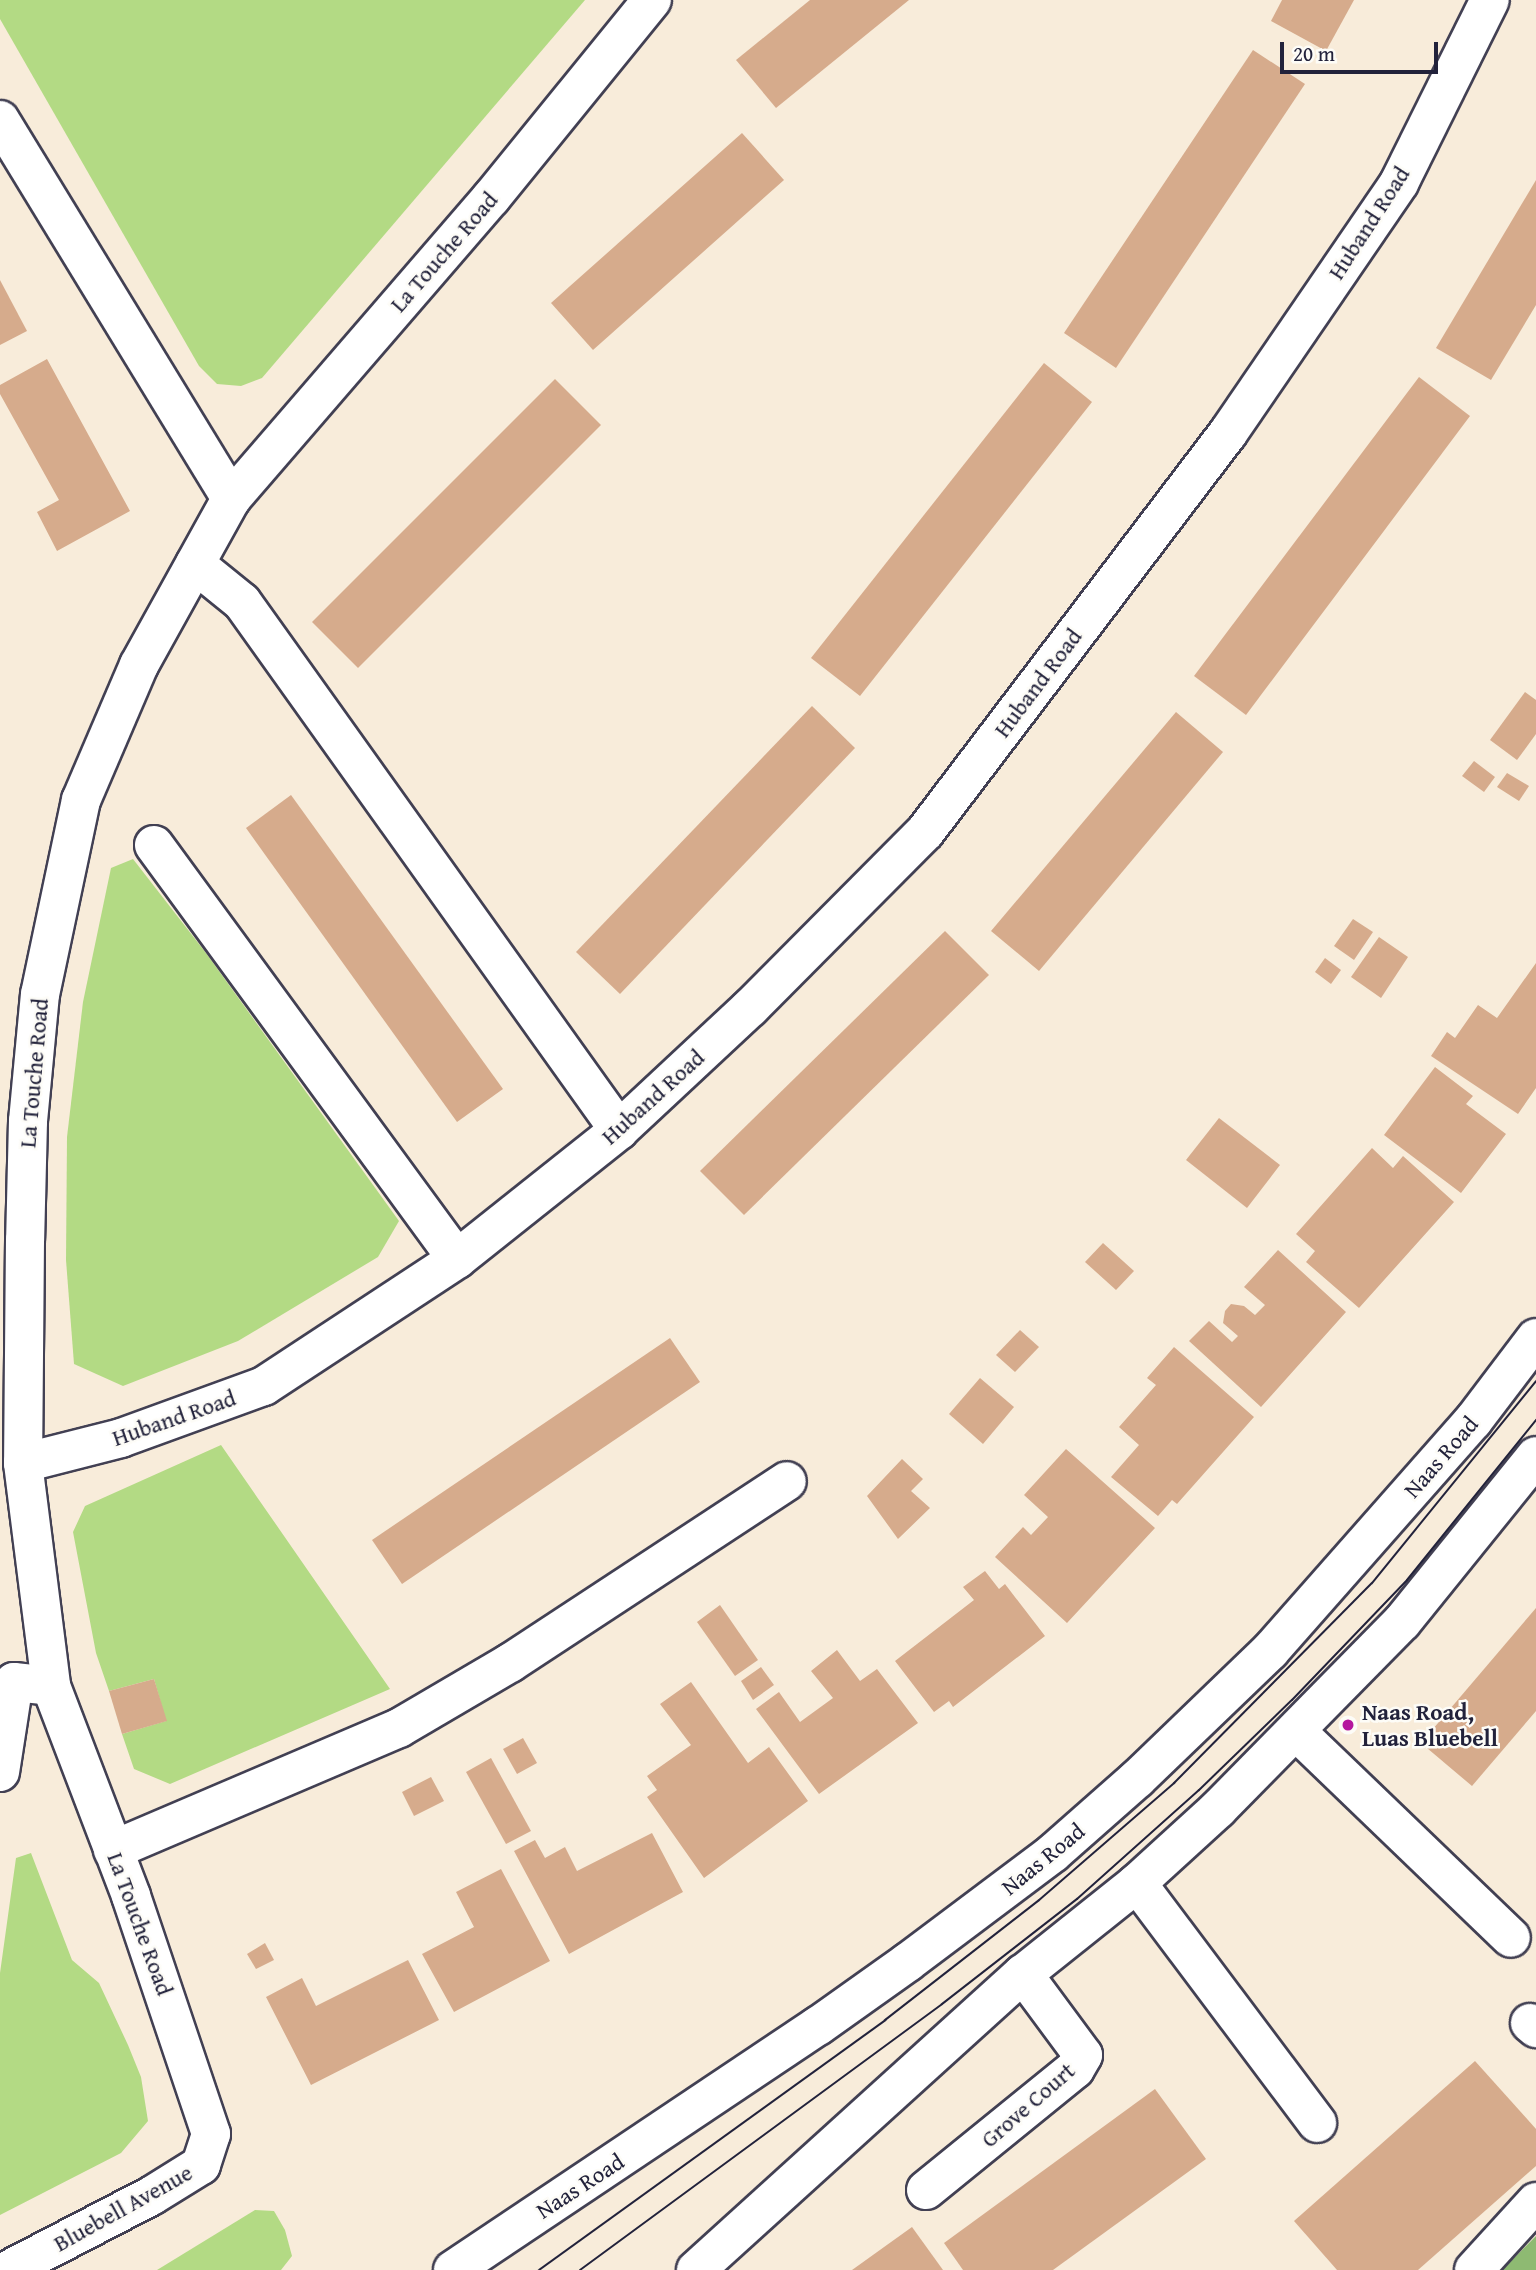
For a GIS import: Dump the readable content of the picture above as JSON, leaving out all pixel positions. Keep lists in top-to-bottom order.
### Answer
{
  "streets": {
    "street": [
      "Huband Road",
      "La Touche Road",
      "Naas Road",
      "Grove Court",
      "Bluebell Avenue"
    ]
  },
  "crossings": [
    ["Huband Road", "La Touche Road"],
    ["La Touche Road", "Bluebell Avenue"]
  ],
  "places": ["Naas Road, Luas Bluebell"],
  "scale_bar": "20 m"
}
